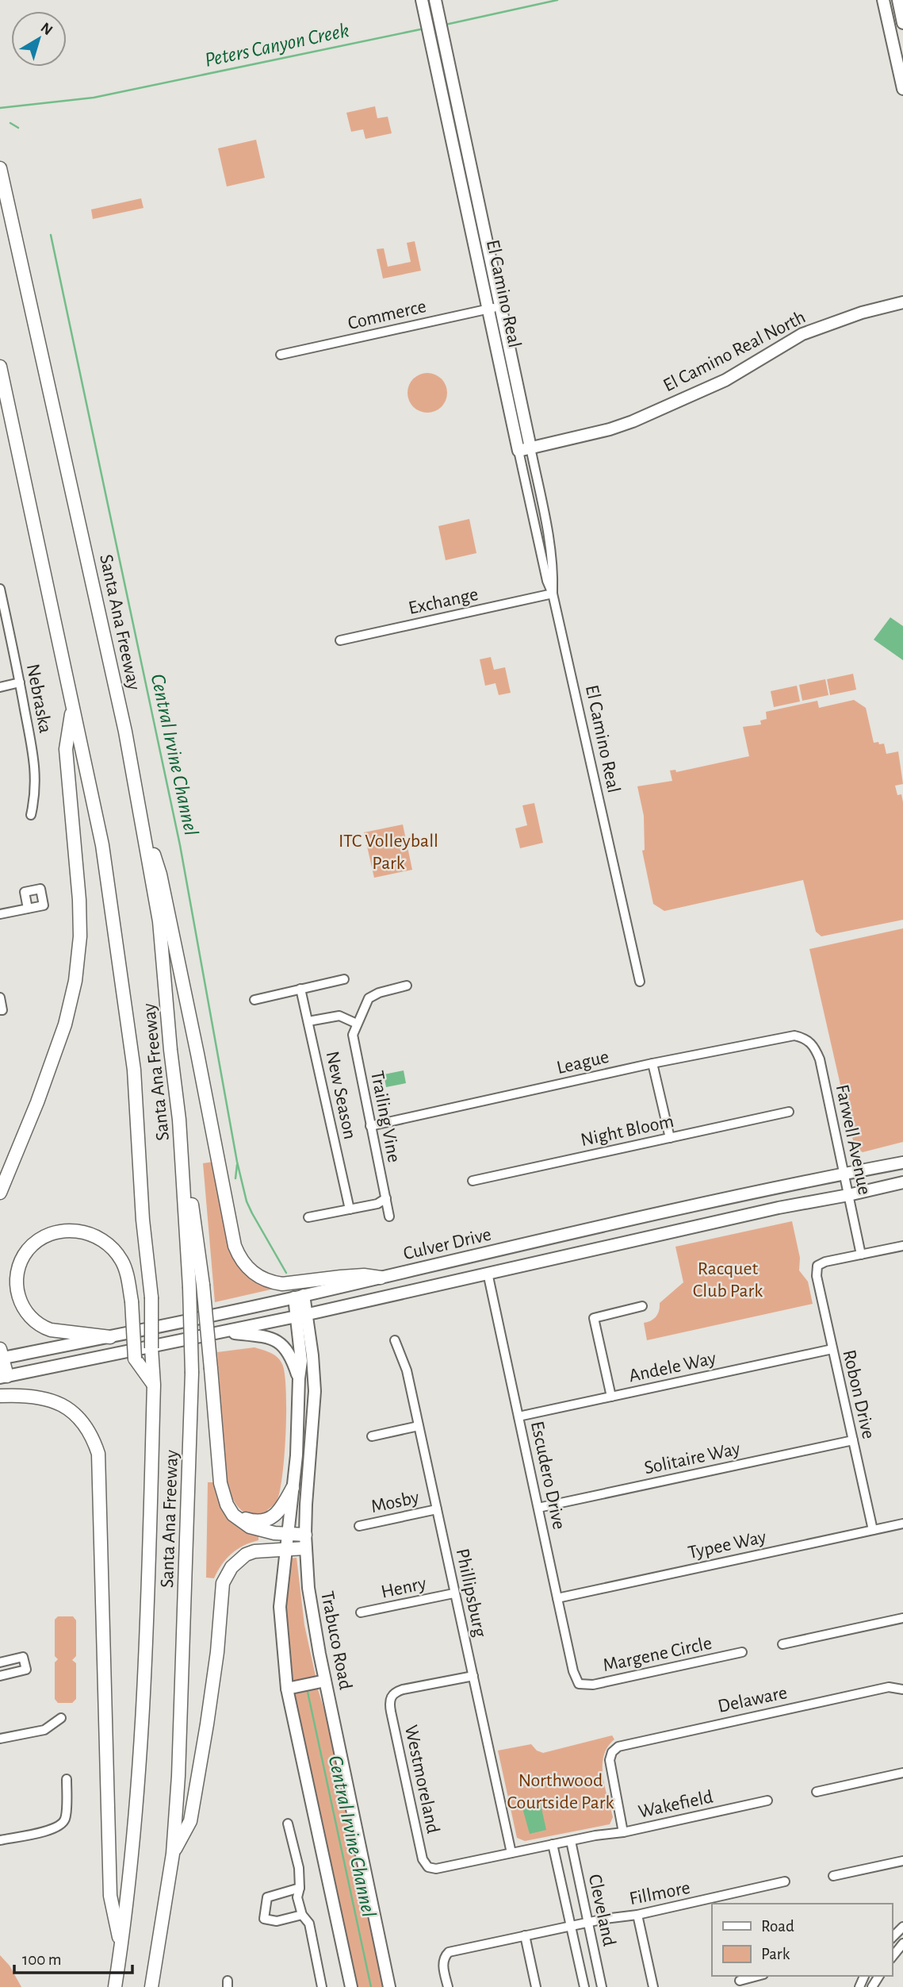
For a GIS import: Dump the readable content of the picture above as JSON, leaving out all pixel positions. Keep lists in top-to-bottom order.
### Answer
{
  "streets": {
    "highway": ["Santa Ana Freeway"],
    "main road": [
      "El Camino Real",
      "El Camino Real North",
      "Culver Drive",
      "Trabuco Road"
    ],
    "street": [
      "Commerce",
      "Exchange",
      "Nebraska",
      "League",
      "New Season",
      "Trailing Vine",
      "Night Bloom",
      "Farwell Avenue",
      "Andele Way",
      "Robon Drive",
      "Solitaire Way",
      "Escudero Drive",
      "Mosby",
      "Typee Way",
      "Henry",
      "Phillipsburg",
      "Margene Circle",
      "Delaware",
      "Westmoreland",
      "Wakefield",
      "Fillmore",
      "Cleveland"
    ]
  },
  "crossings": [
    ["El Camino Real", "Commerce"],
    ["El Camino Real", "El Camino Real North"],
    ["El Camino Real", "Exchange"],
    ["League", "Trailing Vine"],
    ["League", "Farwell Avenue"],
    ["Farwell Avenue", "Culver Drive"],
    ["Farwell Avenue", "Robon Drive"],
    ["Culver Drive", "Escudero Drive"],
    ["Culver Drive", "Trabuco Road"],
    ["Andele Way", "Robon Drive"],
    ["Andele Way", "Escudero Drive"],
    ["Robon Drive", "Solitaire Way"],
    ["Robon Drive", "Typee Way"],
    ["Solitaire Way", "Escudero Drive"],
    ["Escudero Drive", "Typee Way"],
    ["Escudero Drive", "Margene Circle"],
    ["Mosby", "Phillipsburg"],
    ["Henry", "Phillipsburg"],
    ["Phillipsburg", "Westmoreland"],
    ["Phillipsburg", "Wakefield"],
    ["Delaware", "Wakefield"],
    ["Westmoreland", "Wakefield"],
    ["Wakefield", "Cleveland"],
    ["Fillmore", "Cleveland"]
  ],
  "water": ["Peters Canyon Creek", "Central Irvine Channel"],
  "parks": ["ITC Volleyball Park", "Racquet Club Park", "Northwood Courtside Park"],
  "legend": ["Road", "Park"],
  "scale_bar": "100 m",
  "north": "top right"
}
